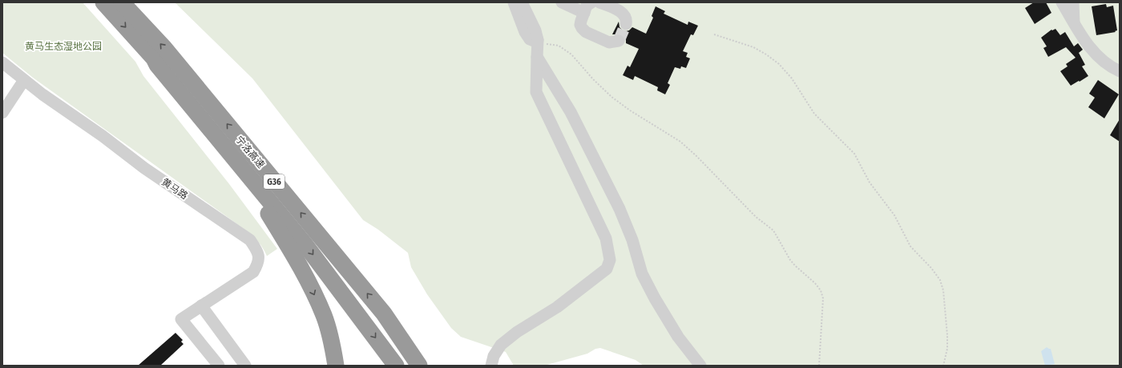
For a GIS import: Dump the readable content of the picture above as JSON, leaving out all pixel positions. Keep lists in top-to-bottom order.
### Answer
{
  "streets": {
    "highway": ["宁洛高速", "G36"],
    "street": ["黄马路"]
  },
  "parks": ["黄马生态湿地公园"]
}
